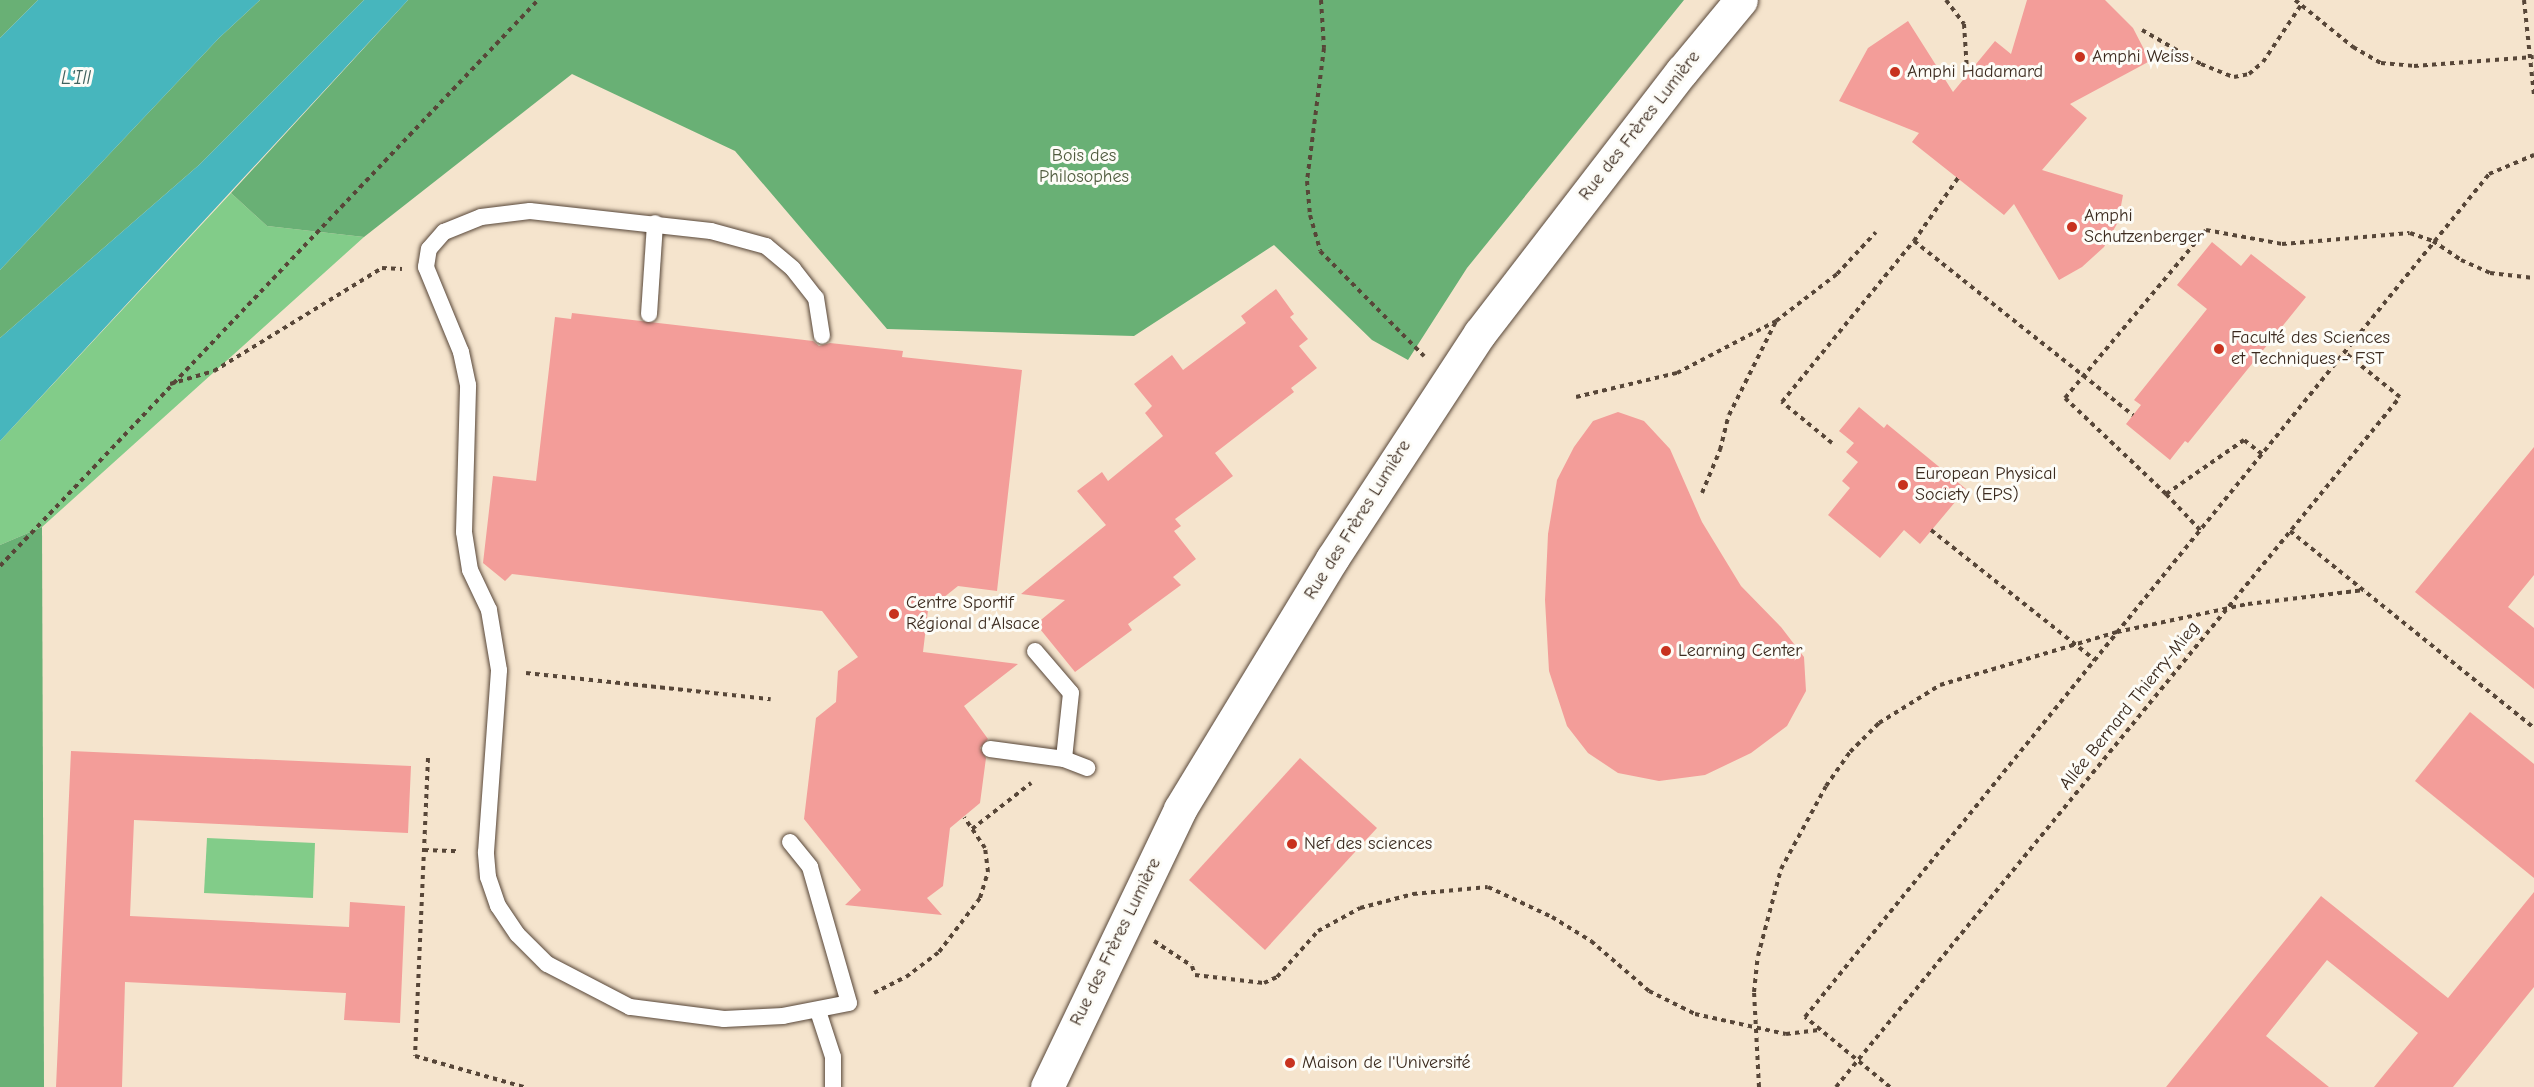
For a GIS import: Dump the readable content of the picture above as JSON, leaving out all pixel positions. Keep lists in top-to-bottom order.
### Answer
{
  "streets": {
    "street": ["Rue des Frères Lumière"],
    "path": ["Allée Bernard Thierry-Mieg"]
  },
  "water": ["L'Ill"],
  "parks": ["Bois des Philosophes"],
  "places": [
    "Amphi Weiss",
    "Amphi Hadamard",
    "Amphi Schutzenberger",
    "Faculté des Sciences et Techniques - FST",
    "European Physical Society (EPS)",
    "Centre Sportif Régional d'Alsace",
    "Learning Center",
    "Nef des sciences",
    "Maison de l'Université"
  ]
}
